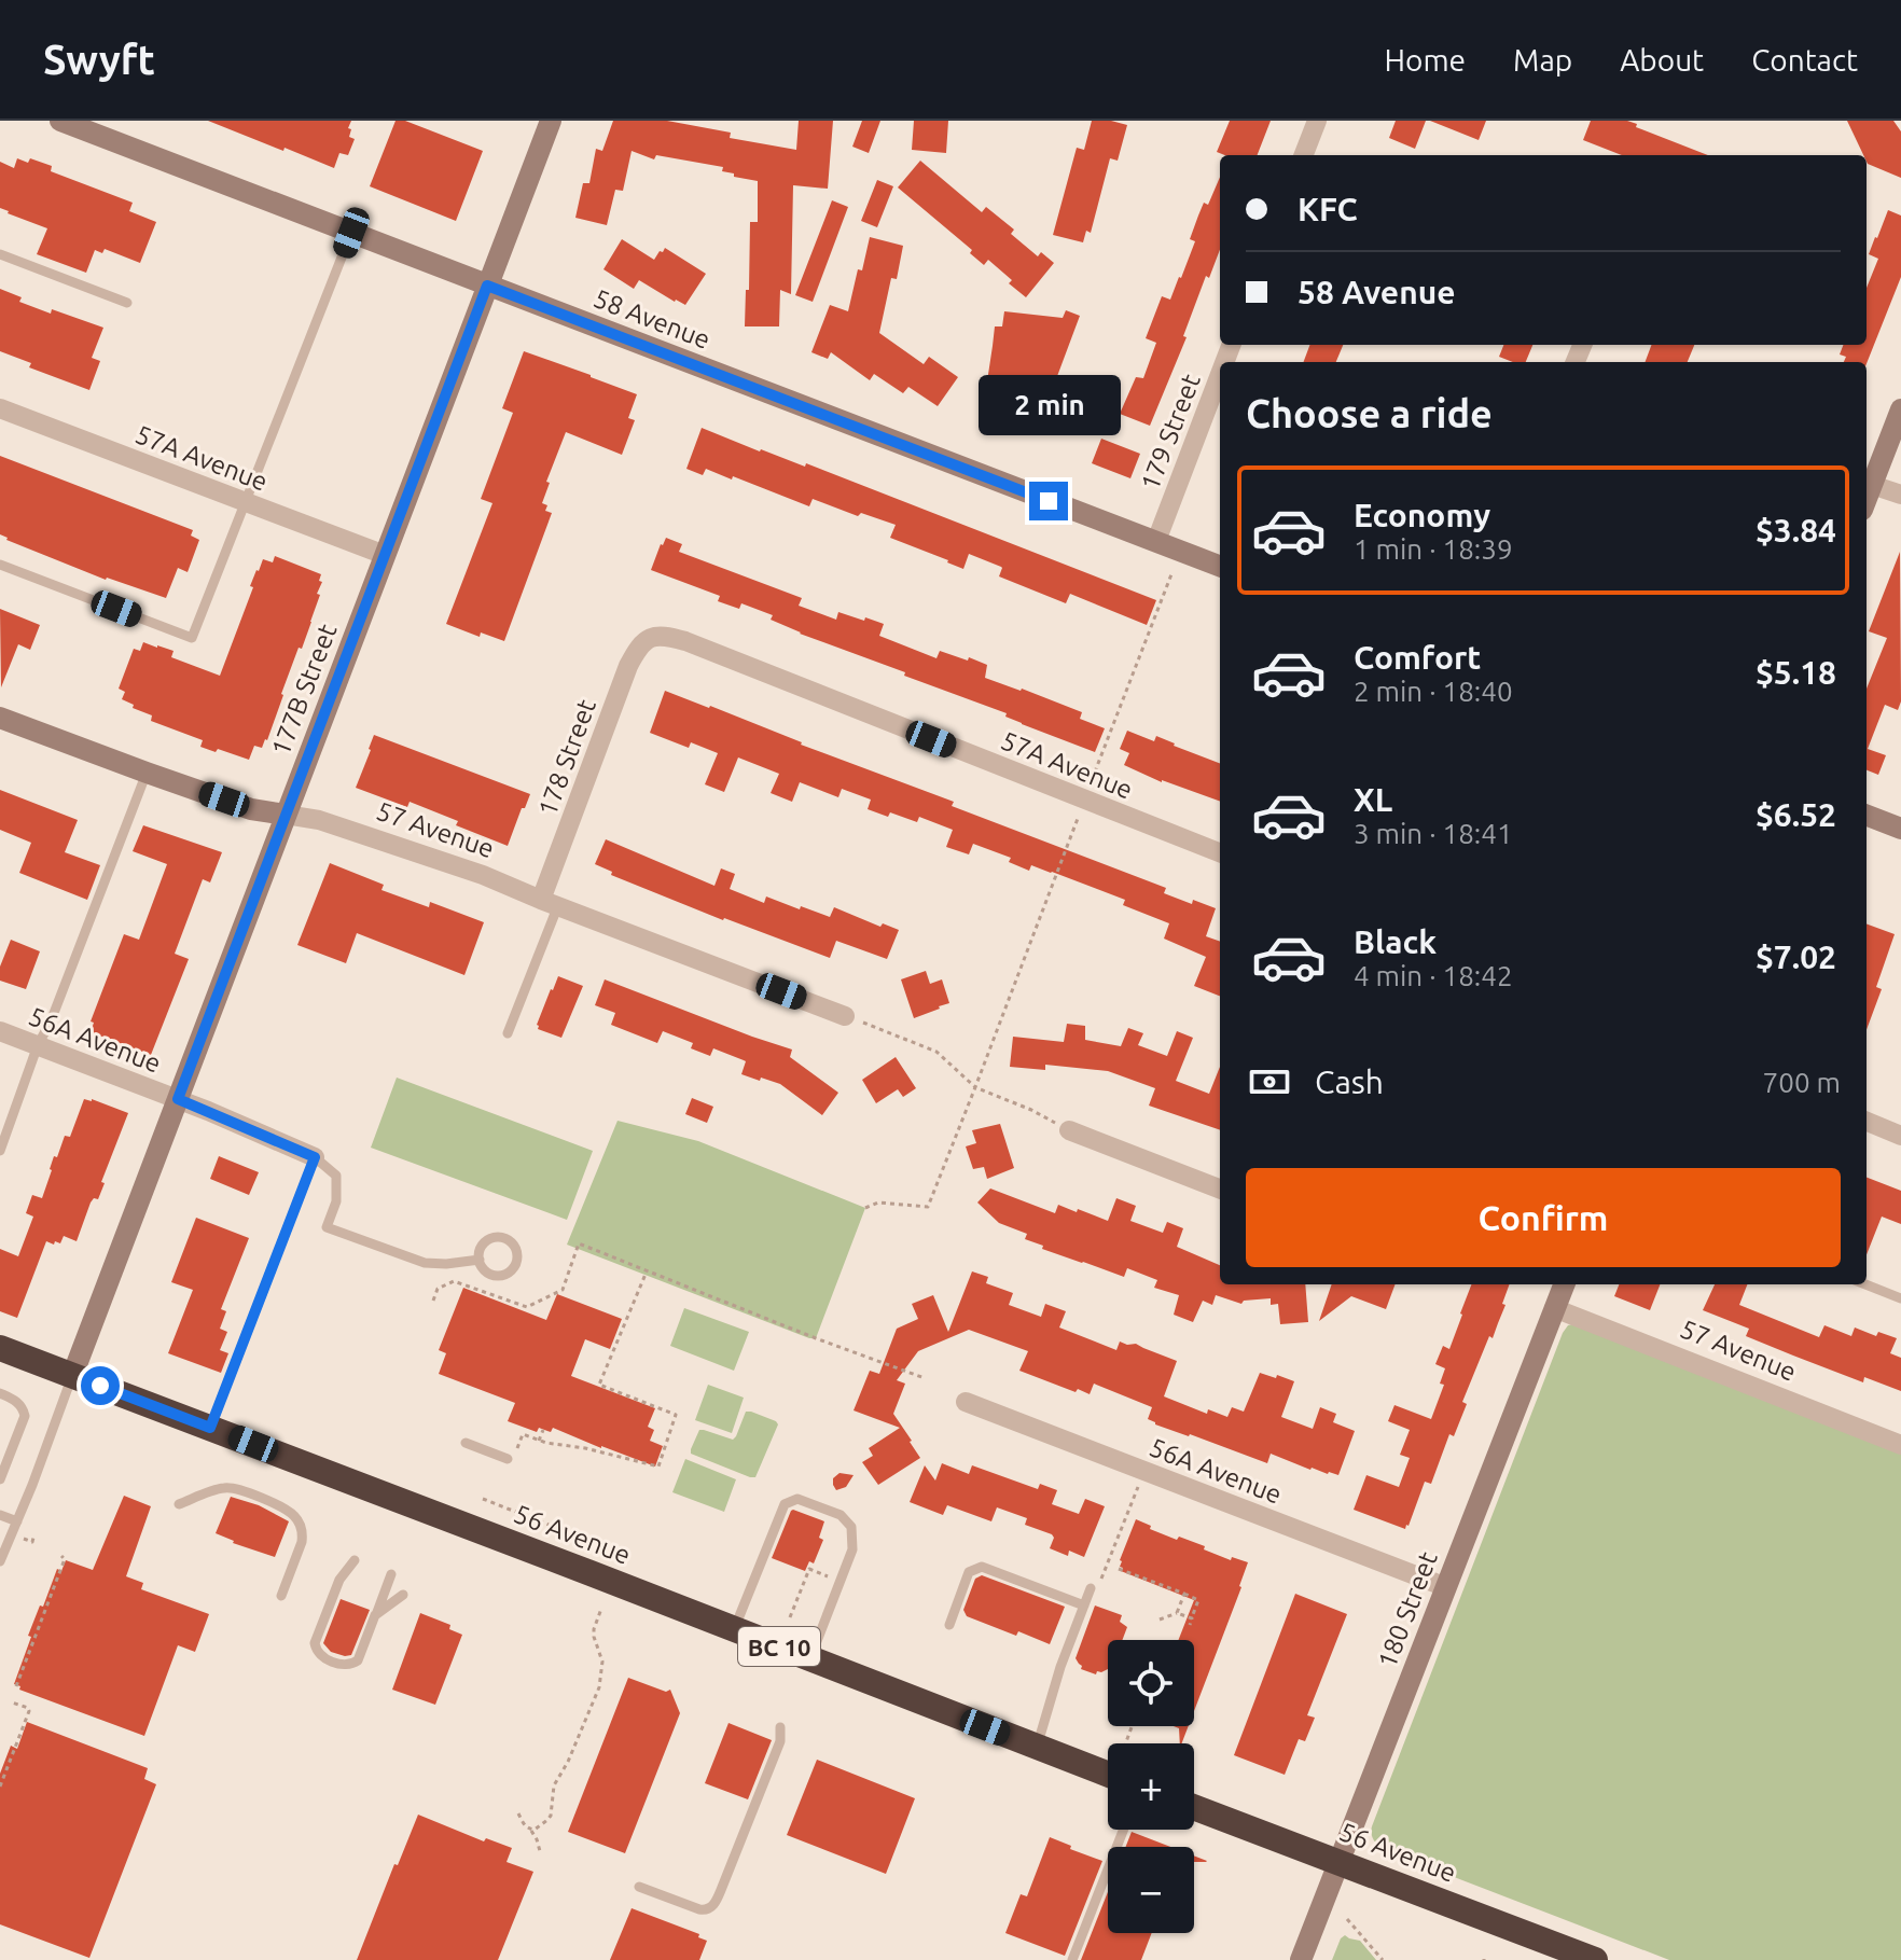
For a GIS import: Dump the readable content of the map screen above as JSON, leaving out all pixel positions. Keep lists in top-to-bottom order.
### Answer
{
  "streets": {
    "highway": ["56 Avenue", "BC 10"],
    "street": [
      "58 Avenue",
      "179 Street",
      "57A Avenue",
      "177B Street",
      "178 Street",
      "57 Avenue",
      "56A Avenue",
      "180 Street"
    ]
  },
  "crossings": [
    ["58 Avenue", "179 Street"],
    ["58 Avenue", "177B Street"],
    ["57A Avenue", "177B Street"],
    ["57A Avenue", "178 Street"],
    ["177B Street", "57 Avenue"],
    ["177B Street", "56A Avenue"],
    ["177B Street", "56 Avenue"],
    ["178 Street", "57 Avenue"],
    ["57 Avenue", "180 Street"],
    ["56A Avenue", "180 Street"],
    ["56 Avenue", "180 Street"]
  ],
  "page": {
    "header": "Swyft",
    "nav": [
      "Home",
      "Map",
      "About",
      "Contact"
    ],
    "banner": ["KFC", "58 Avenue"],
    "heading": "Choose a ride",
    "bubble": "2 min",
    "list": [
      {
        "name": "Economy",
        "note": "1 min · 18:39",
        "value": "$3.84"
      },
      {
        "name": "Comfort",
        "note": "2 min · 18:40",
        "value": "$5.18"
      },
      {
        "name": "XL",
        "note": "3 min · 18:41",
        "value": "$6.52"
      },
      {
        "name": "Black",
        "note": "4 min · 18:42",
        "value": "$7.02"
      }
    ],
    "pay": ["Cash", "700 m"],
    "buttons": "Confirm",
    "map_buttons": ["+", "−"]
  }
}
